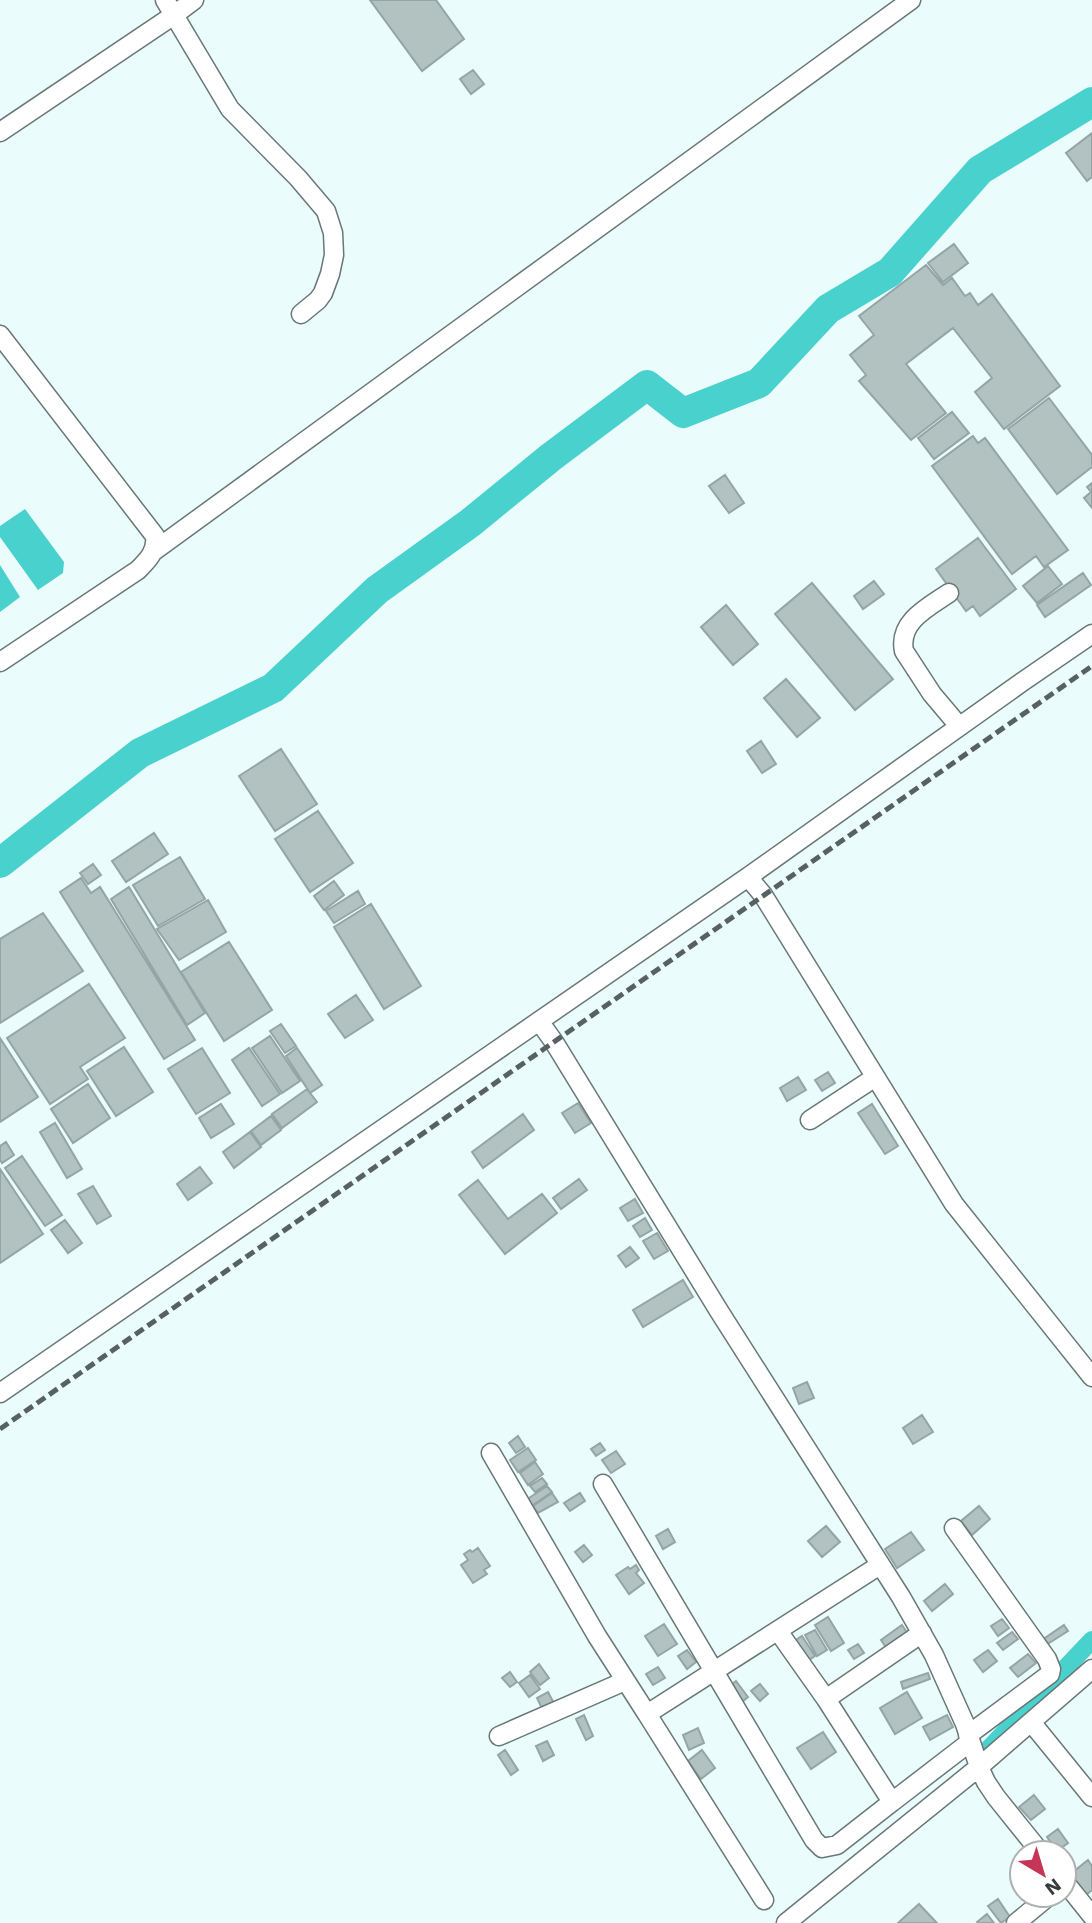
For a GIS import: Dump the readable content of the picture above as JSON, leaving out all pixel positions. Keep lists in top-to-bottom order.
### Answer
{
  "north": "bottom right"
}
